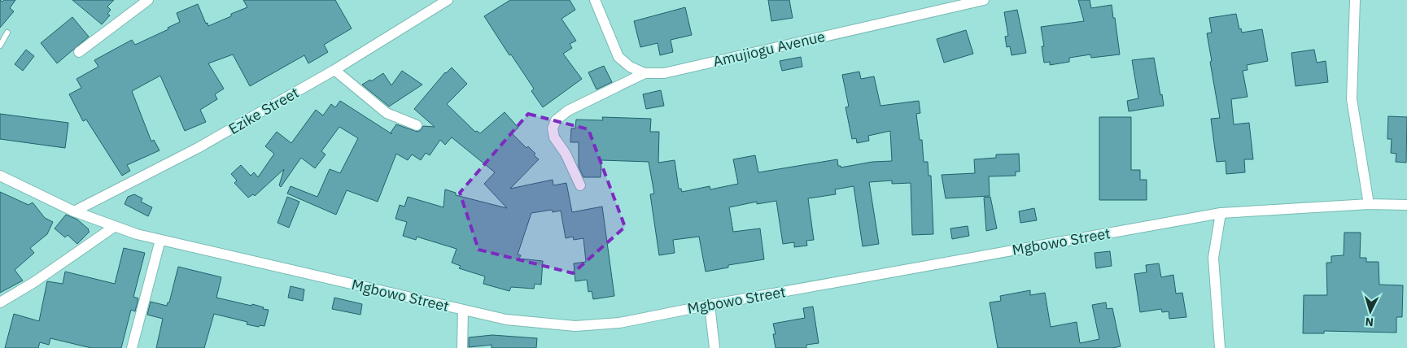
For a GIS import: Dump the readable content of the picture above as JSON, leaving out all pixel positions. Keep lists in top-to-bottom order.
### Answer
{
  "streets": {
    "street": ["Amujiogu Avenue", "Ezike Street", "Mgbowo Street"]
  },
  "crossings": [
    ["Ezike Street", "Mgbowo Street"]
  ],
  "north": "bottom"
}
